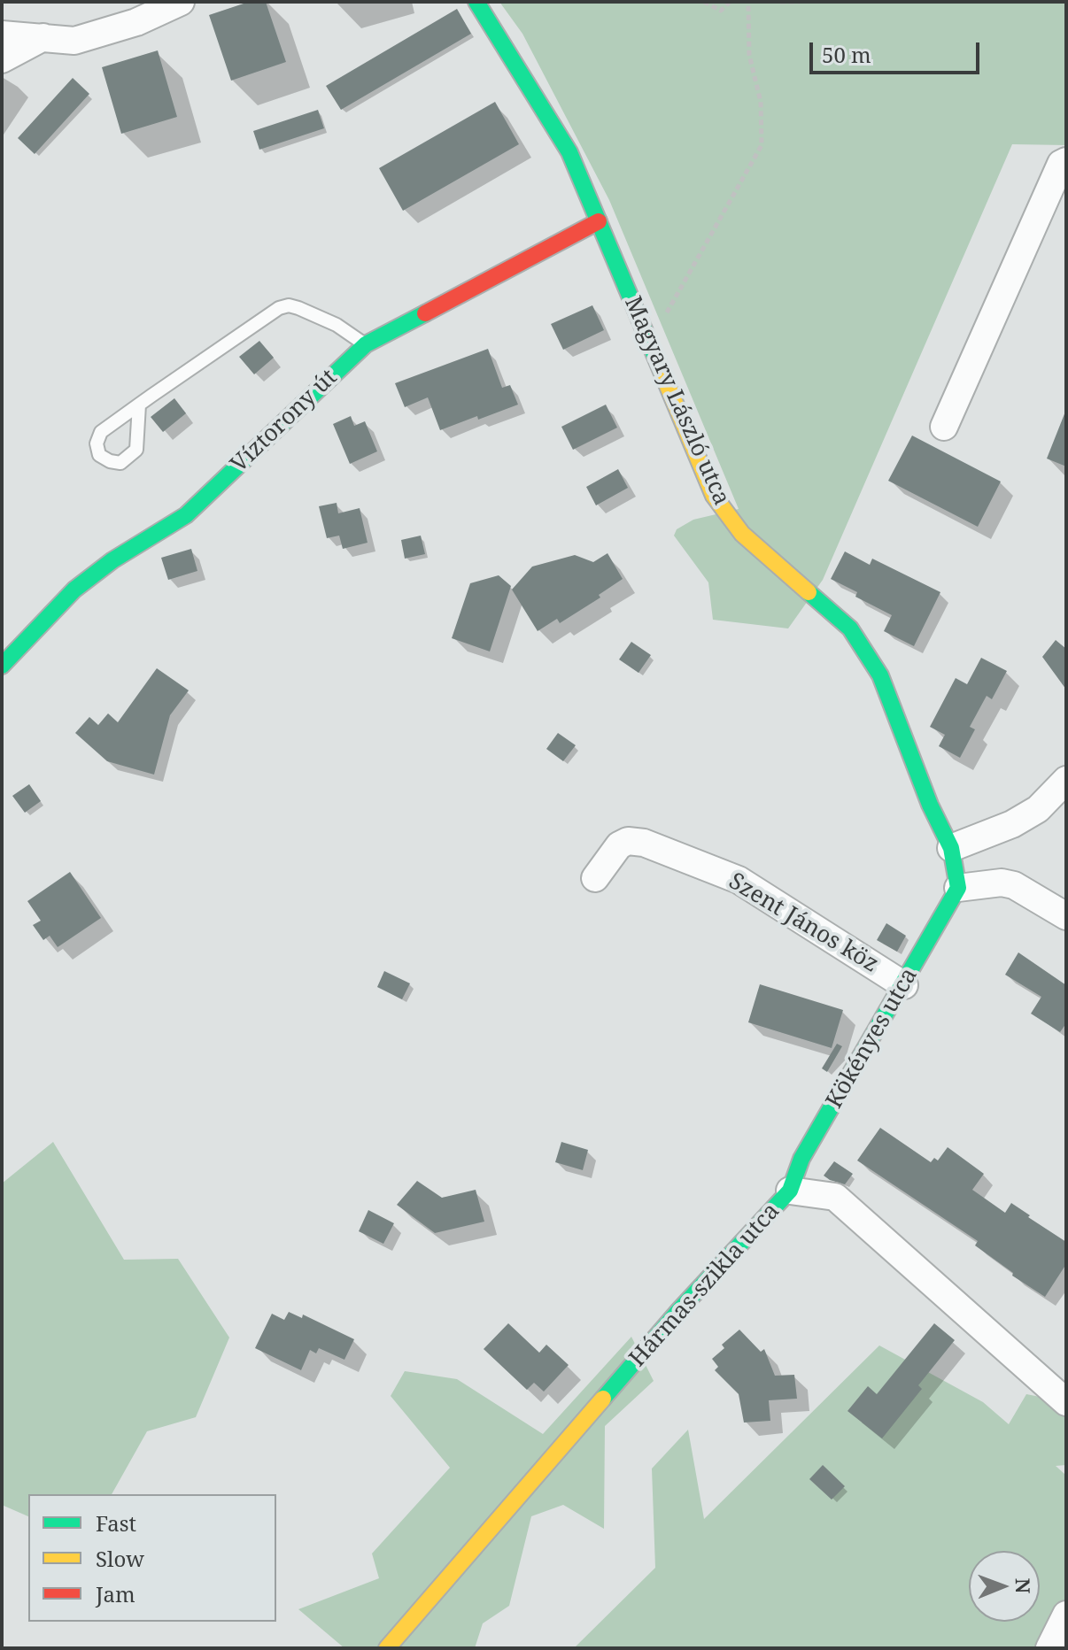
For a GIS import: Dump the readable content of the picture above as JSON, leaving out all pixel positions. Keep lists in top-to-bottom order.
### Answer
{
  "streets": {
    "street": [
      "Magyary László utca",
      "Víztorony út",
      "Szent János köz",
      "Kökényes utca",
      "Hármas-szikla utca"
    ]
  },
  "crossings": [
    ["Magyary László utca", "Víztorony út"],
    ["Magyary László utca", "Kökényes utca"],
    ["Szent János köz", "Kökényes utca"],
    ["Kökényes utca", "Hármas-szikla utca"]
  ],
  "legend": ["Fast", "Slow", "Jam"],
  "scale_bar": "50 m",
  "north": "right"
}
